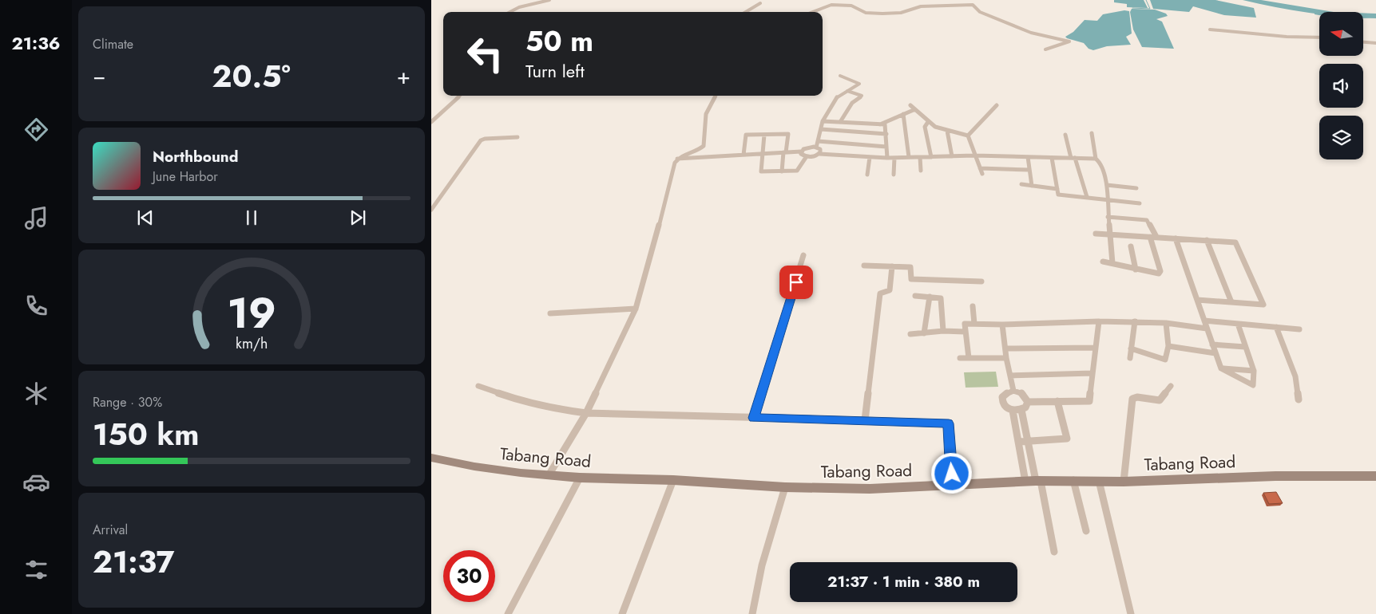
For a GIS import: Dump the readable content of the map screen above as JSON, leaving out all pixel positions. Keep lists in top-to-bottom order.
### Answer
{
  "streets": {
    "main road": ["Tabang Road"]
  },
  "north": "left",
  "page": {
    "tabs": "21:36",
    "tile": [
      "Climate",
      ["Range · 30%", "150 km"],
      ["Arrival", "21:37"]
    ],
    "turn": ["50 m", "Turn left"],
    "heat": ["−", "20.5°", "+"],
    "song": ["Northbound", "June Harbor"],
    "limit": "30",
    "trip": "21:37 · 1 min · 380 m",
    "gauge": ["19", "km/h"]
  }
}
